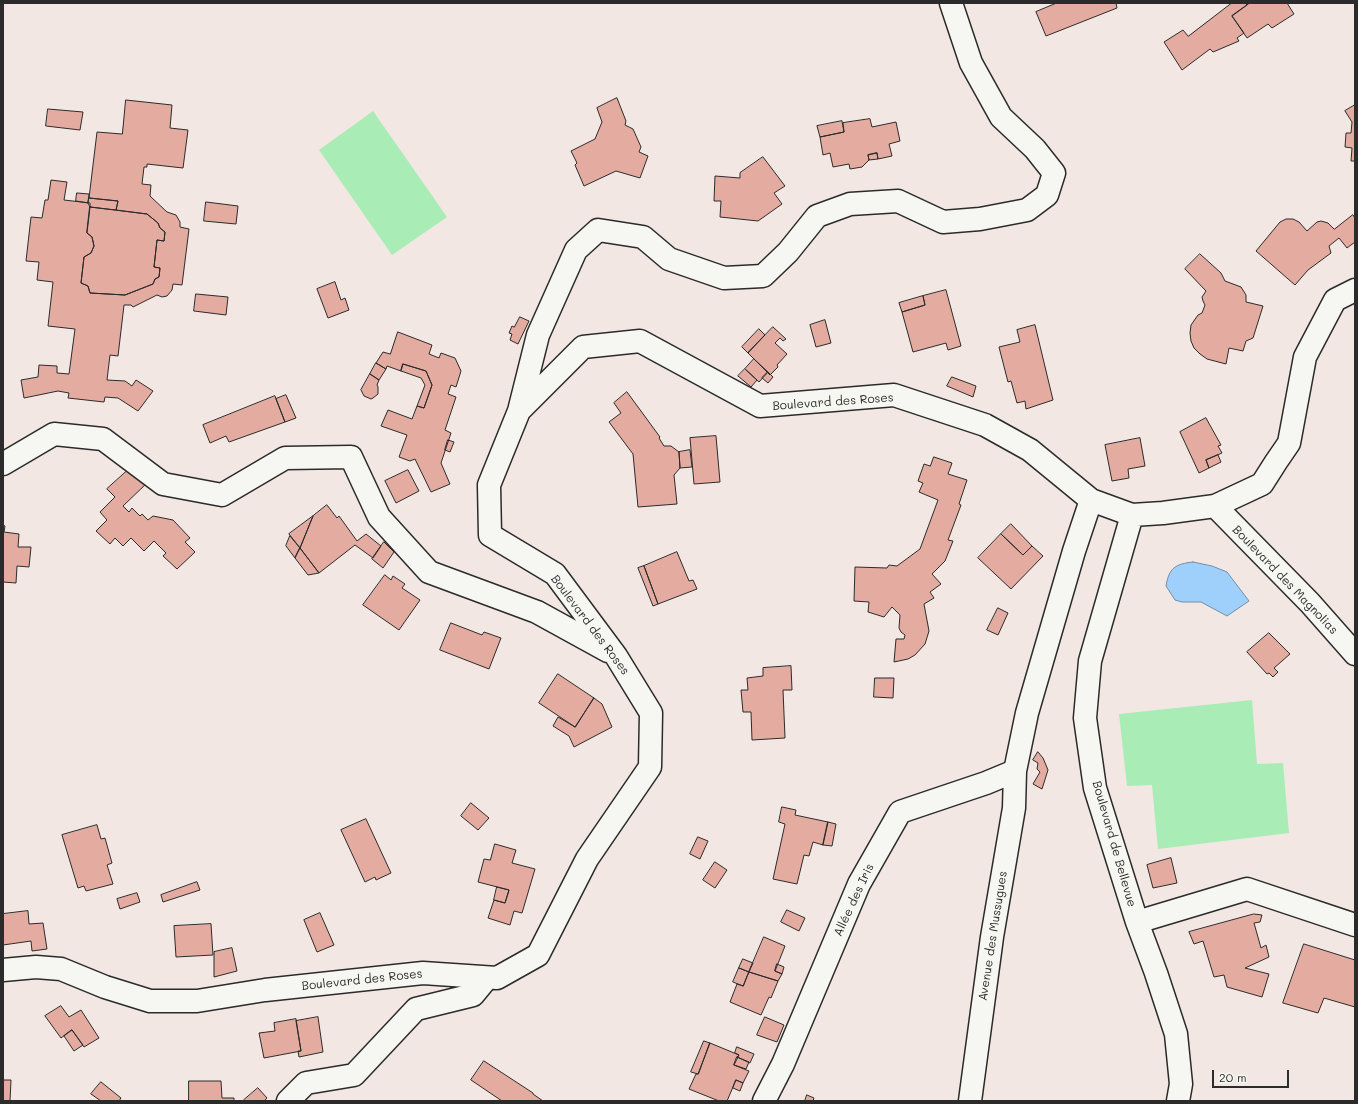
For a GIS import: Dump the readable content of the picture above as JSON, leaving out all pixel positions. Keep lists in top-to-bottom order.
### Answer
{
  "streets": {
    "street": [
      "Boulevard des Roses",
      "Boulevard des Magnolias",
      "Boulevard de Bellevue",
      "Allée des Iris",
      "Avenue des Mussugues"
    ]
  },
  "crossings": [
    ["Boulevard des Roses", "Boulevard de Bellevue"],
    ["Boulevard des Roses", "Avenue des Mussugues"],
    ["Allée des Iris", "Avenue des Mussugues"]
  ],
  "scale_bar": "20 m"
}
